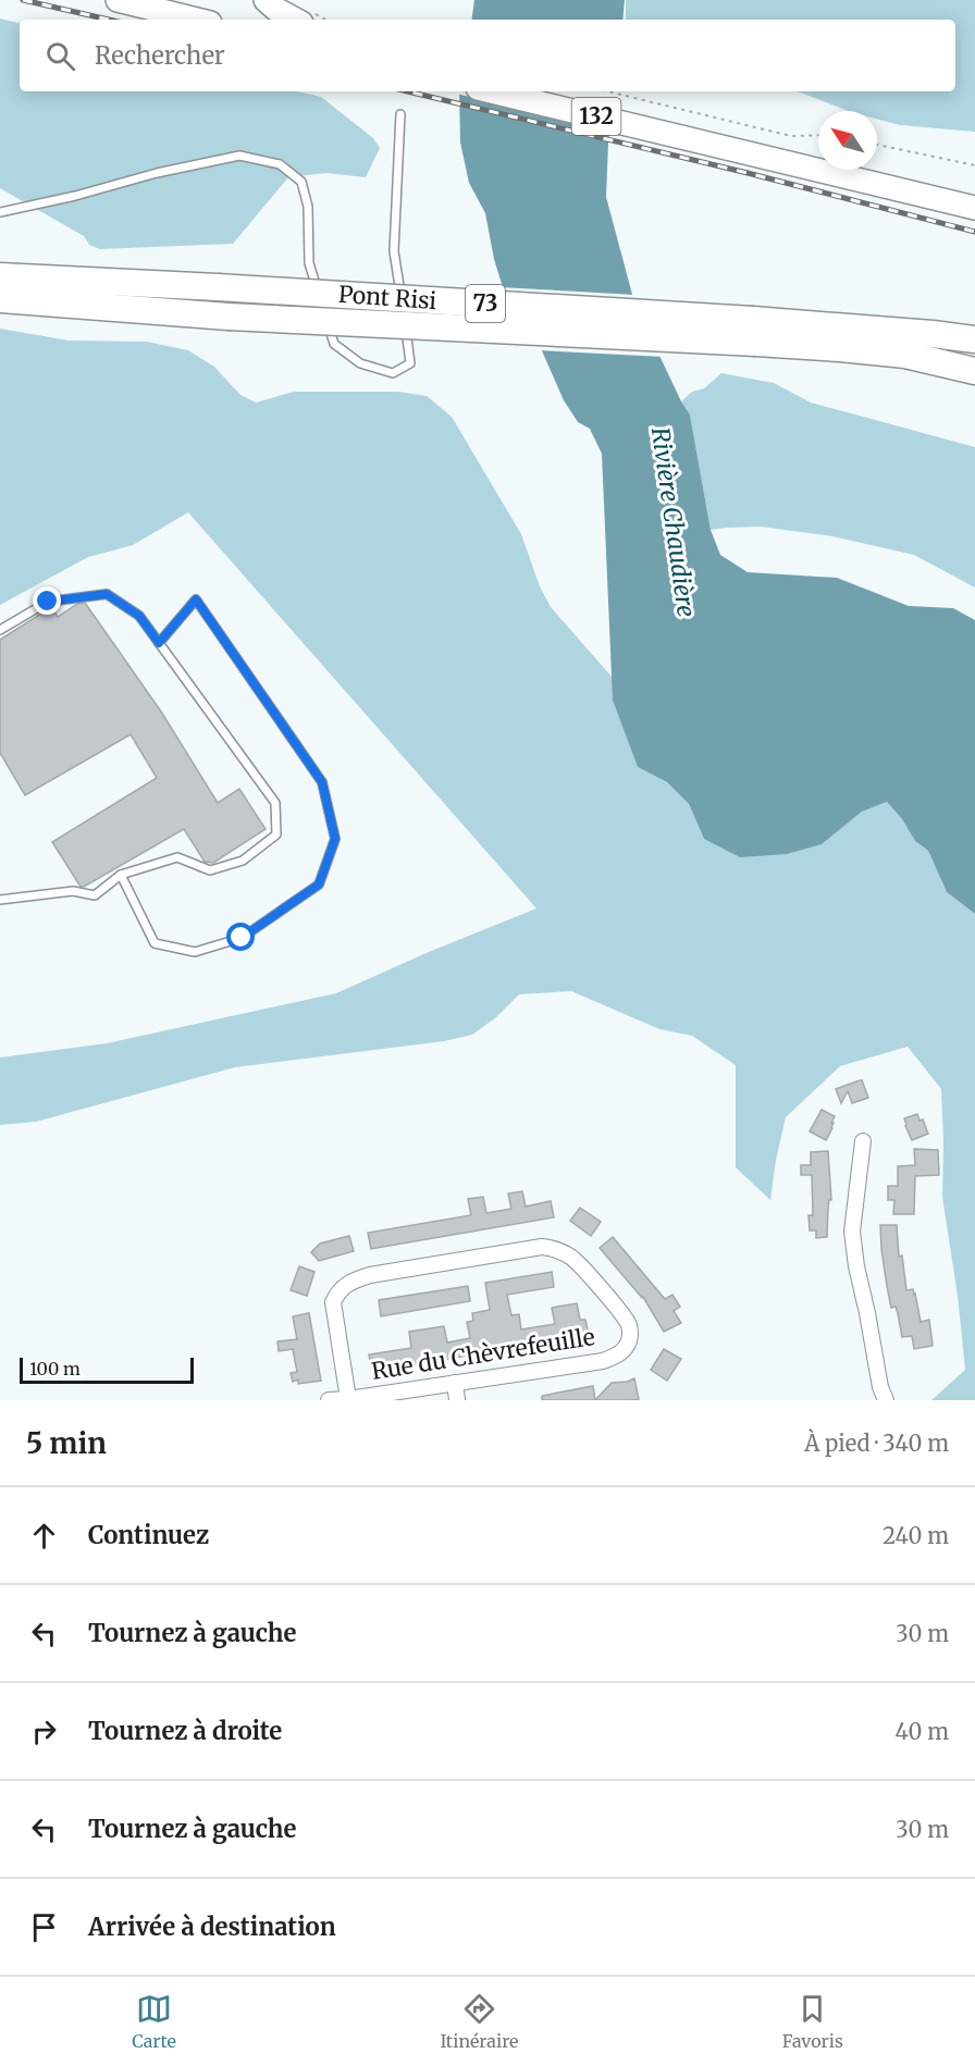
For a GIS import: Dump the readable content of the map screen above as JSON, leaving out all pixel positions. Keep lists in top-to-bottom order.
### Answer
{
  "streets": {
    "highway": ["Pont Risi", "73"],
    "main road": ["132"],
    "street": ["Rue du Chèvrefeuille"]
  },
  "crossings": [
    ["Pont Risi", "73"]
  ],
  "water": ["Rivière Chaudière"],
  "scale_bar": "100 m",
  "north": "top left",
  "page": {
    "search": "Rechercher",
    "scale": "100 m",
    "heading": ["5 min", "À pied · 340 m"],
    "list": [
      ["Continuez", "240 m"],
      ["Tournez à gauche", "30 m"],
      ["Tournez à droite", "40 m"],
      ["Tournez à gauche", "30 m"],
      "Arrivée à destination"
    ],
    "nav": ["Carte", "Itinéraire", "Favoris"]
  }
}
